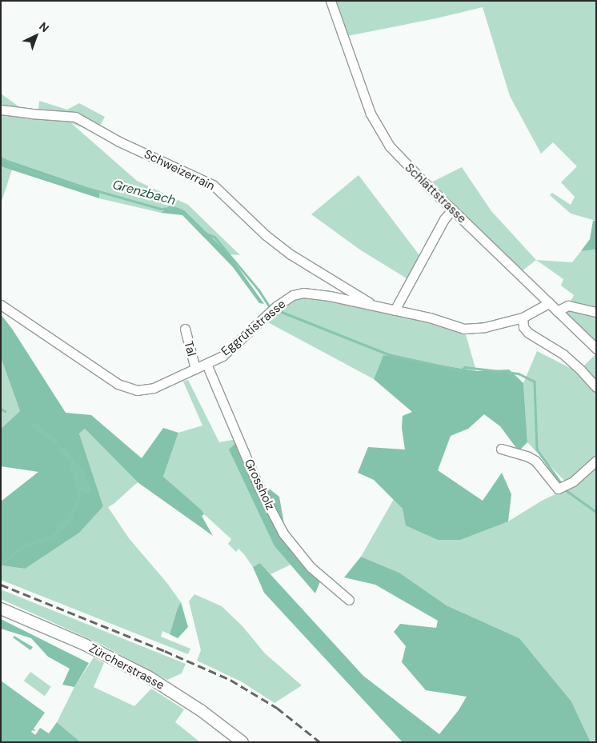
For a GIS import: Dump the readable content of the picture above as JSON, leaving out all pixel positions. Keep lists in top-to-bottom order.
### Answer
{
  "streets": {
    "main road": ["Zürcherstrasse"],
    "street": [
      "Schweizerrain",
      "Schlattstrasse",
      "Eggrütistrasse",
      "Tal",
      "Grossholz"
    ]
  },
  "crossings": [
    ["Schweizerrain", "Eggrütistrasse"],
    ["Schlattstrasse", "Eggrütistrasse"],
    ["Eggrütistrasse", "Tal"],
    ["Eggrütistrasse", "Grossholz"]
  ],
  "water": ["Grenzbach"],
  "north": "top right"
}
